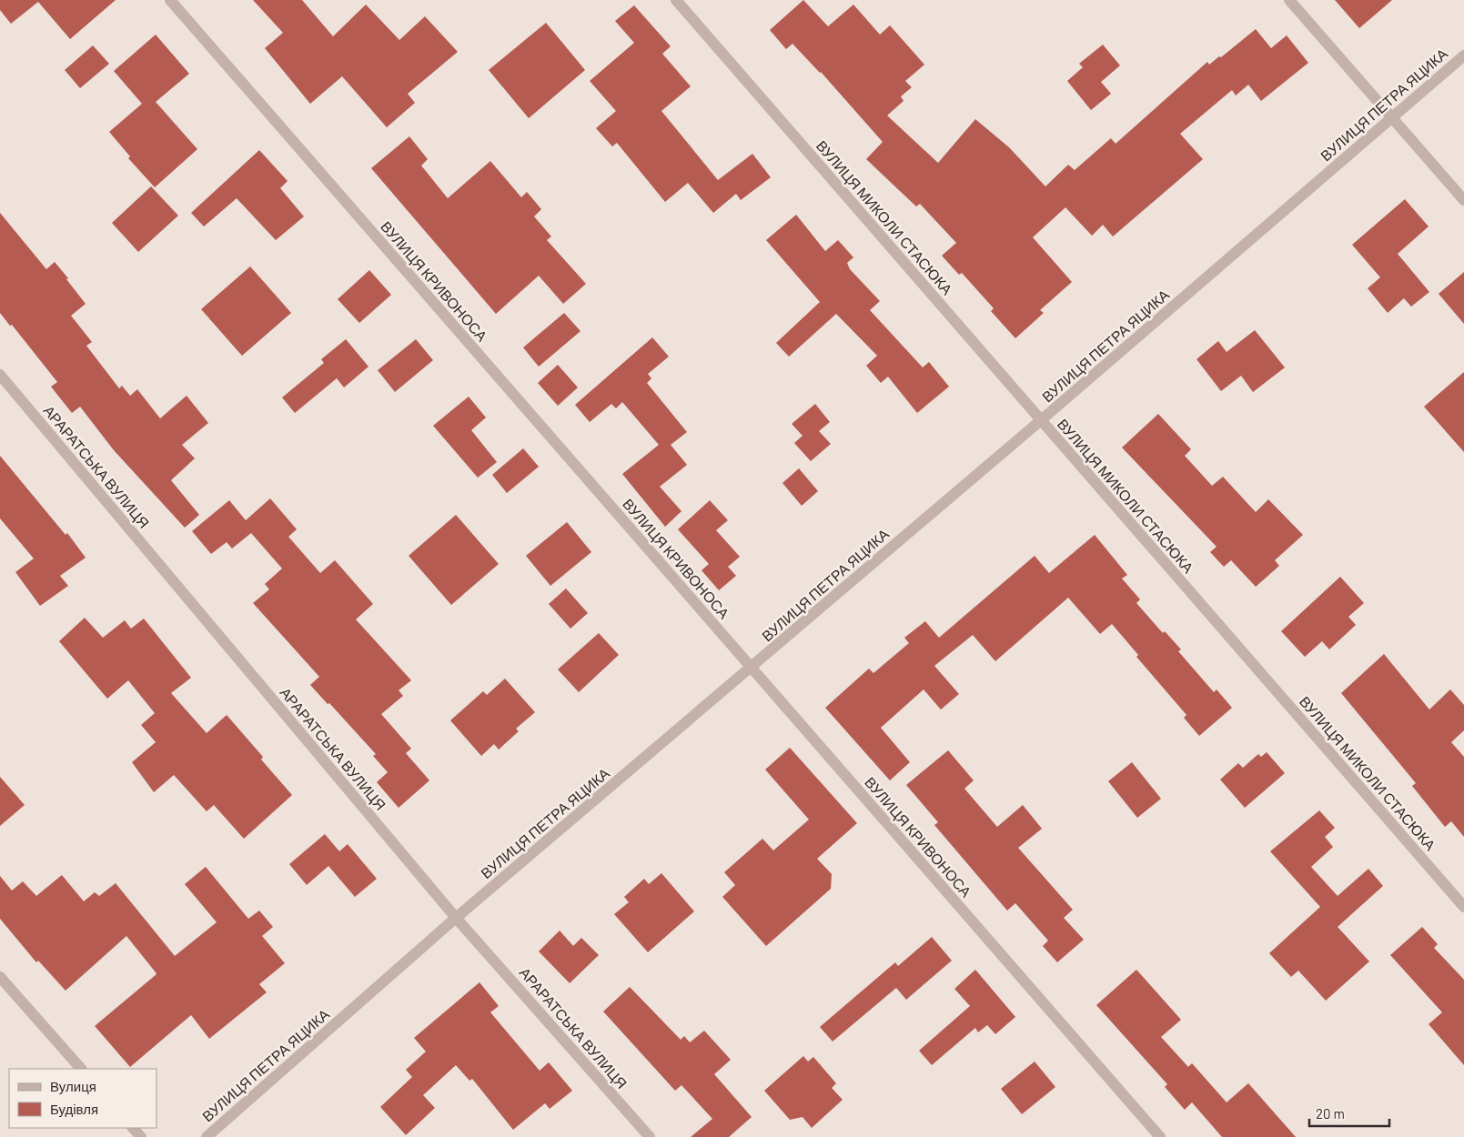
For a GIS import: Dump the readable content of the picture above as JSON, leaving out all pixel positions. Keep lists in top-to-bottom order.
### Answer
{
  "streets": {
    "street": [
      "ВУЛИЦЯ ПЕТРА ЯЦИКА",
      "ВУЛИЦЯ МИКОЛИ СТАСЮКА",
      "ВУЛИЦЯ КРИВОНОСА",
      "АРАРАТСЬКА ВУЛИЦЯ"
    ]
  },
  "crossings": [
    ["ВУЛИЦЯ ПЕТРА ЯЦИКА", "ВУЛИЦЯ МИКОЛИ СТАСЮКА"],
    ["ВУЛИЦЯ ПЕТРА ЯЦИКА", "ВУЛИЦЯ КРИВОНОСА"],
    ["ВУЛИЦЯ ПЕТРА ЯЦИКА", "АРАРАТСЬКА ВУЛИЦЯ"]
  ],
  "legend": ["Вулиця", "Будівля"],
  "scale_bar": "20 m"
}
